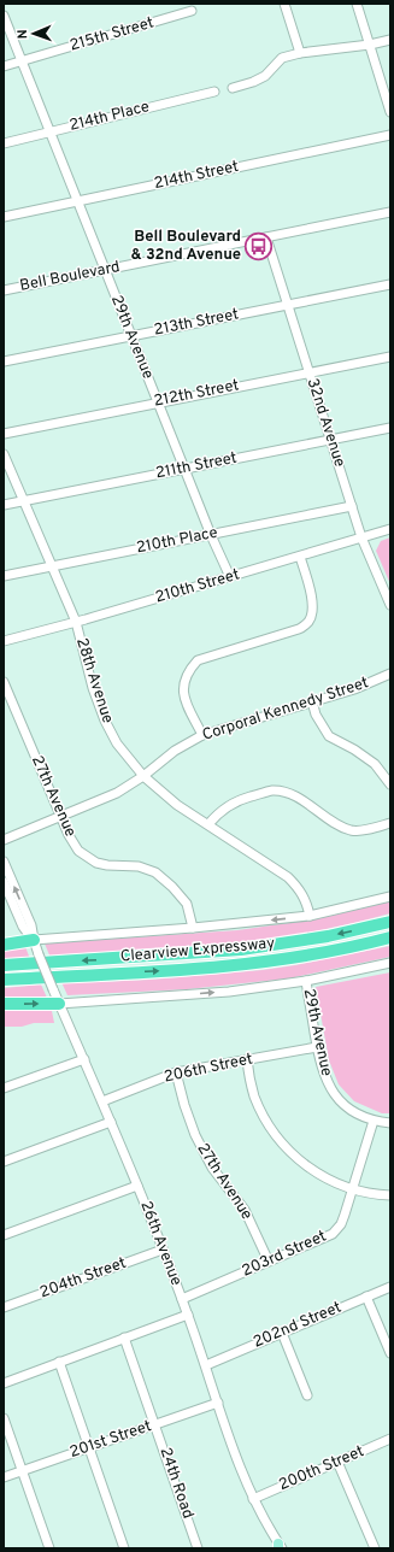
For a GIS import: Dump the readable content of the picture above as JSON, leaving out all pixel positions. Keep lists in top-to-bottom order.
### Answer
{
  "streets": {
    "highway": ["Clearview Expressway"],
    "street": [
      "215th Street",
      "214th Place",
      "214th Street",
      "Bell Boulevard",
      "213th Street",
      "29th Avenue",
      "212th Street",
      "32nd Avenue",
      "211th Street",
      "210th Place",
      "210th Street",
      "28th Avenue",
      "Corporal Kennedy Street",
      "27th Avenue",
      "206th Street",
      "26th Avenue",
      "203rd Street",
      "204th Street",
      "202nd Street",
      "201st Street",
      "200th Street",
      "24th Road"
    ]
  },
  "crossings": [
    ["215th Street", "29th Avenue"],
    ["214th Place", "29th Avenue"],
    ["214th Street", "29th Avenue"],
    ["Bell Boulevard", "29th Avenue"],
    ["Bell Boulevard", "32nd Avenue"],
    ["213th Street", "29th Avenue"],
    ["213th Street", "32nd Avenue"],
    ["29th Avenue", "212th Street"],
    ["29th Avenue", "211th Street"],
    ["29th Avenue", "210th Place"],
    ["29th Avenue", "210th Street"],
    ["29th Avenue", "206th Street"],
    ["29th Avenue", "203rd Street"],
    ["212th Street", "32nd Avenue"],
    ["32nd Avenue", "211th Street"],
    ["32nd Avenue", "210th Place"],
    ["32nd Avenue", "210th Street"],
    ["211th Street", "28th Avenue"],
    ["210th Place", "28th Avenue"],
    ["210th Street", "28th Avenue"],
    ["28th Avenue", "Corporal Kennedy Street"],
    ["Corporal Kennedy Street", "27th Avenue"],
    ["27th Avenue", "206th Street"],
    ["27th Avenue", "203rd Street"],
    ["206th Street", "26th Avenue"],
    ["26th Avenue", "203rd Street"],
    ["26th Avenue", "204th Street"],
    ["26th Avenue", "202nd Street"],
    ["26th Avenue", "201st Street"],
    ["26th Avenue", "200th Street"],
    ["201st Street", "24th Road"]
  ],
  "places": {
    "bus stop": ["Bell Boulevard & 32nd Avenue"]
  },
  "north": "left"
}
